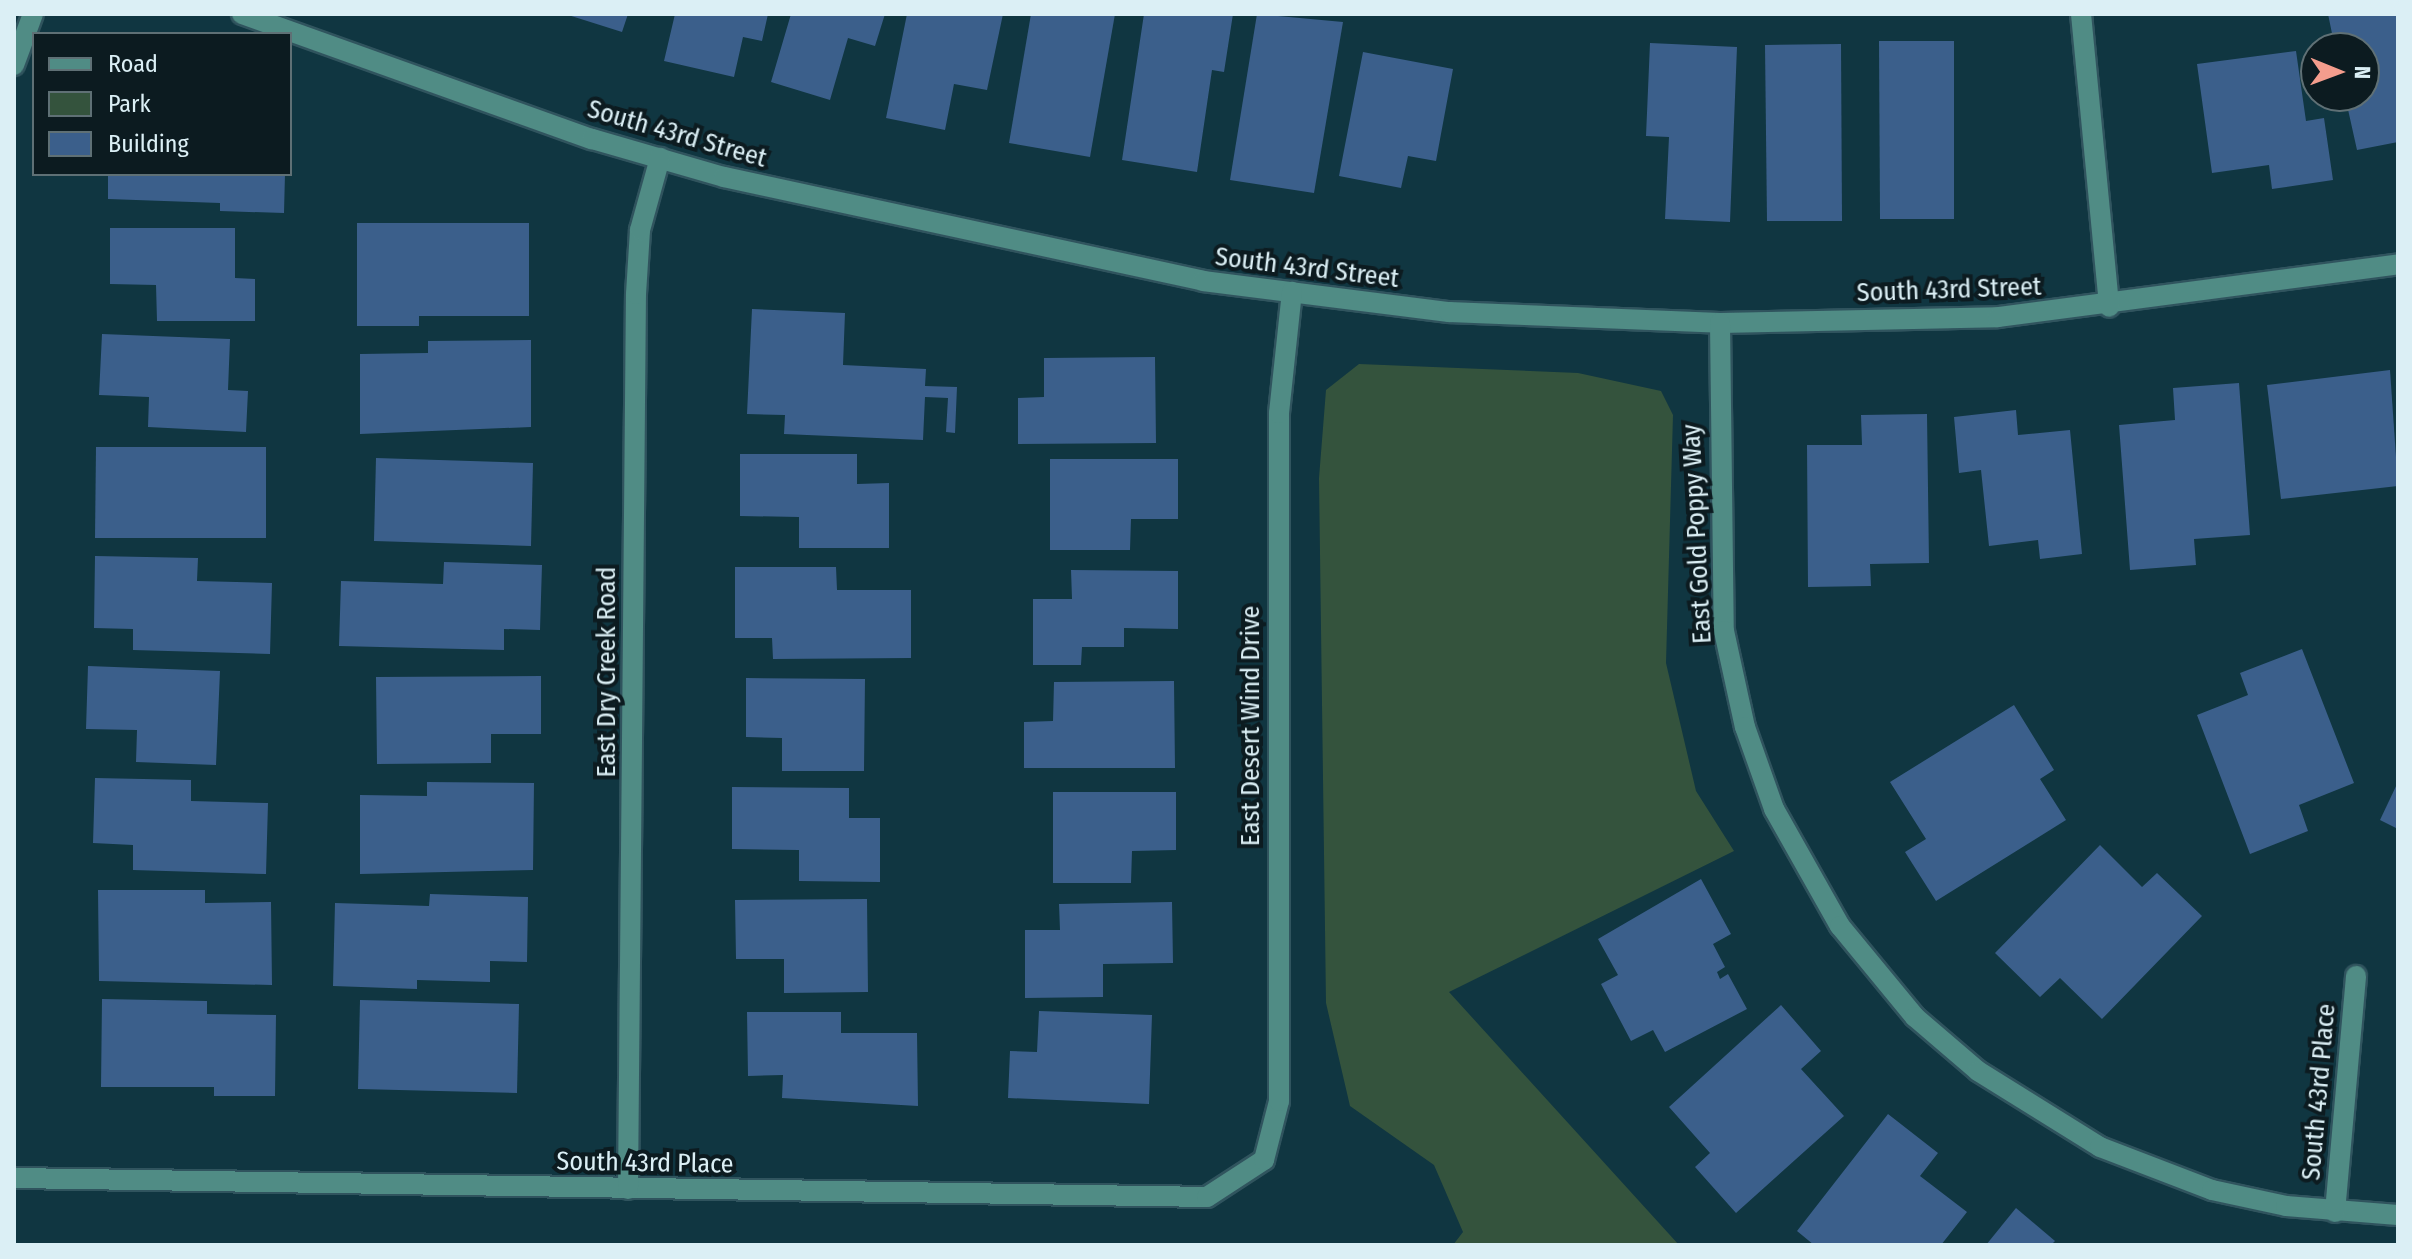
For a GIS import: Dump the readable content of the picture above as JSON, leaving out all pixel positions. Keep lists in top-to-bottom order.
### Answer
{
  "streets": {
    "street": [
      "South 43rd Street",
      "East Gold Poppy Way",
      "East Dry Creek Road",
      "East Desert Wind Drive",
      "South 43rd Place"
    ]
  },
  "crossings": [
    ["South 43rd Street", "East Gold Poppy Way"],
    ["South 43rd Street", "East Dry Creek Road"],
    ["South 43rd Street", "East Desert Wind Drive"],
    ["East Gold Poppy Way", "South 43rd Place"],
    ["East Dry Creek Road", "South 43rd Place"],
    ["East Desert Wind Drive", "South 43rd Place"]
  ],
  "legend": ["Road", "Park", "Building"],
  "north": "right"
}
